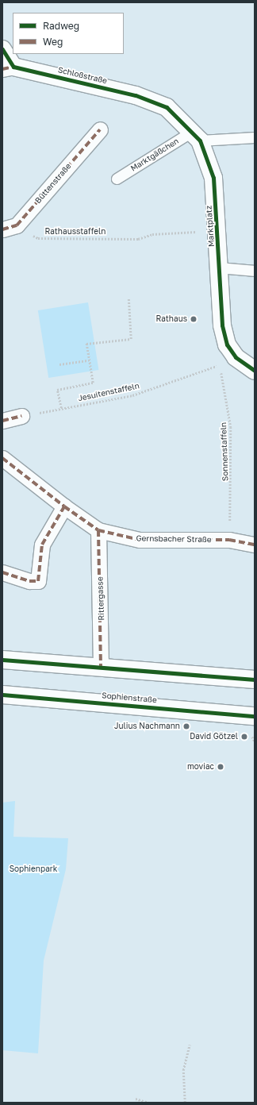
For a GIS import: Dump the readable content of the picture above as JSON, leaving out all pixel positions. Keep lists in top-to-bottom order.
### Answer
{
  "streets": {
    "street": [
      "Schloßstraße",
      "Büttenstraße",
      "Marktplatz",
      "Gernsbacher Straße",
      "Rittergasse",
      "Sophienstraße"
    ],
    "lane": ["Marktgäßchen"],
    "path": ["Rathausstaffeln", "Jesuitenstaffeln", "Sonnenstaffeln"]
  },
  "crossings": [
    ["Schloßstraße", "Marktplatz"],
    ["Marktgäßchen", "Marktplatz"],
    ["Büttenstraße", "Rathausstaffeln"],
    ["Marktplatz", "Rathausstaffeln"],
    ["Sonnenstaffeln", "Gernsbacher Straße"],
    ["Gernsbacher Straße", "Rittergasse"]
  ],
  "parks": ["Sophienpark"],
  "places": [
    "Rathaus",
    "Julius Nachmann",
    "David Götzel",
    "moviac"
  ],
  "legend": ["Radweg", "Weg"]
}
